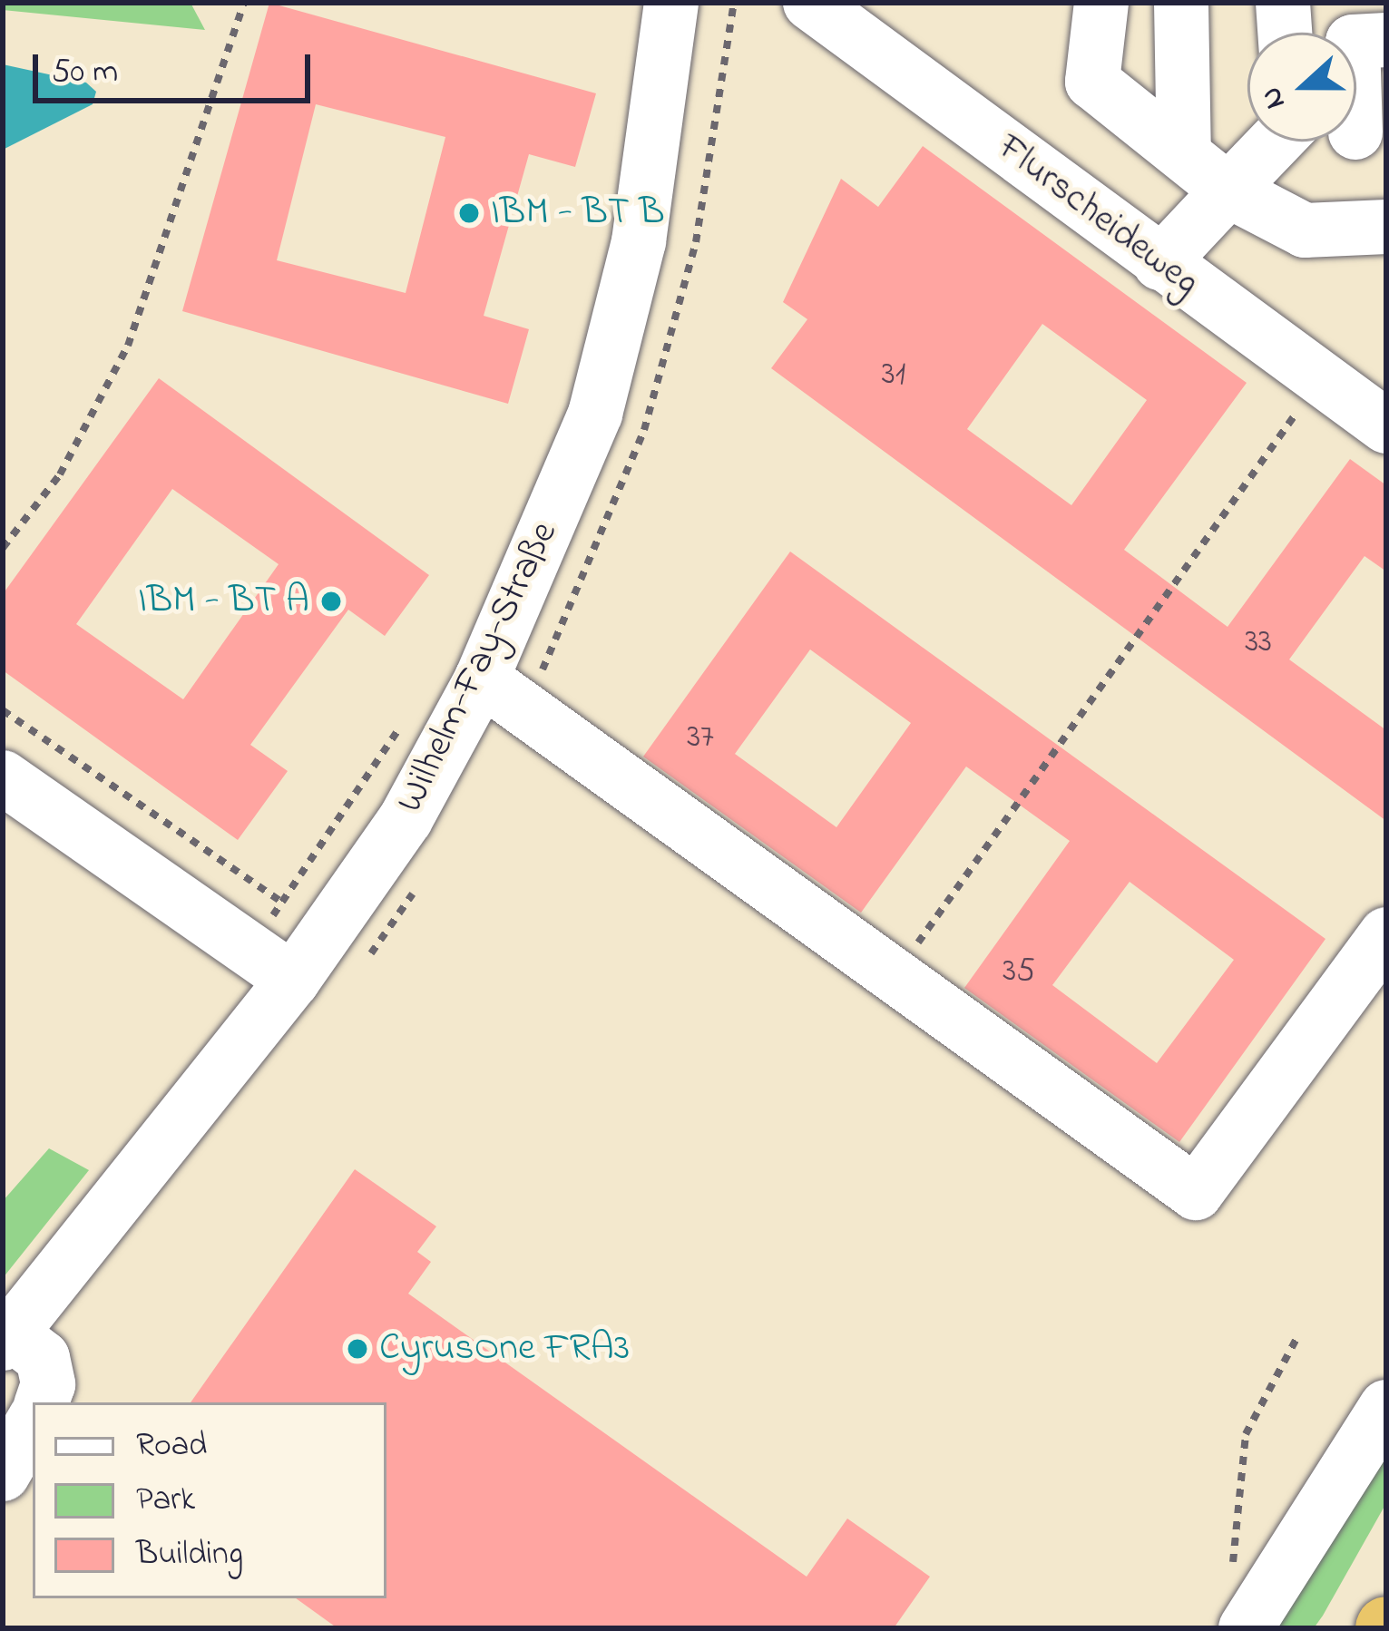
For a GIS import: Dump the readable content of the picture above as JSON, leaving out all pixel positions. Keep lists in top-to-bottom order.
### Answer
{
  "streets": {
    "street": ["Flurscheideweg", "Wilhelm-Fay-Straße"]
  },
  "places": ["IBM - BT B", "IBM - BT A", "CyrusOne FRA3"],
  "house_numbers": [
    "31",
    "33",
    "37",
    "35"
  ],
  "legend": ["Road", "Park", "Building"],
  "scale_bar": "50 m",
  "north": "left"
}
